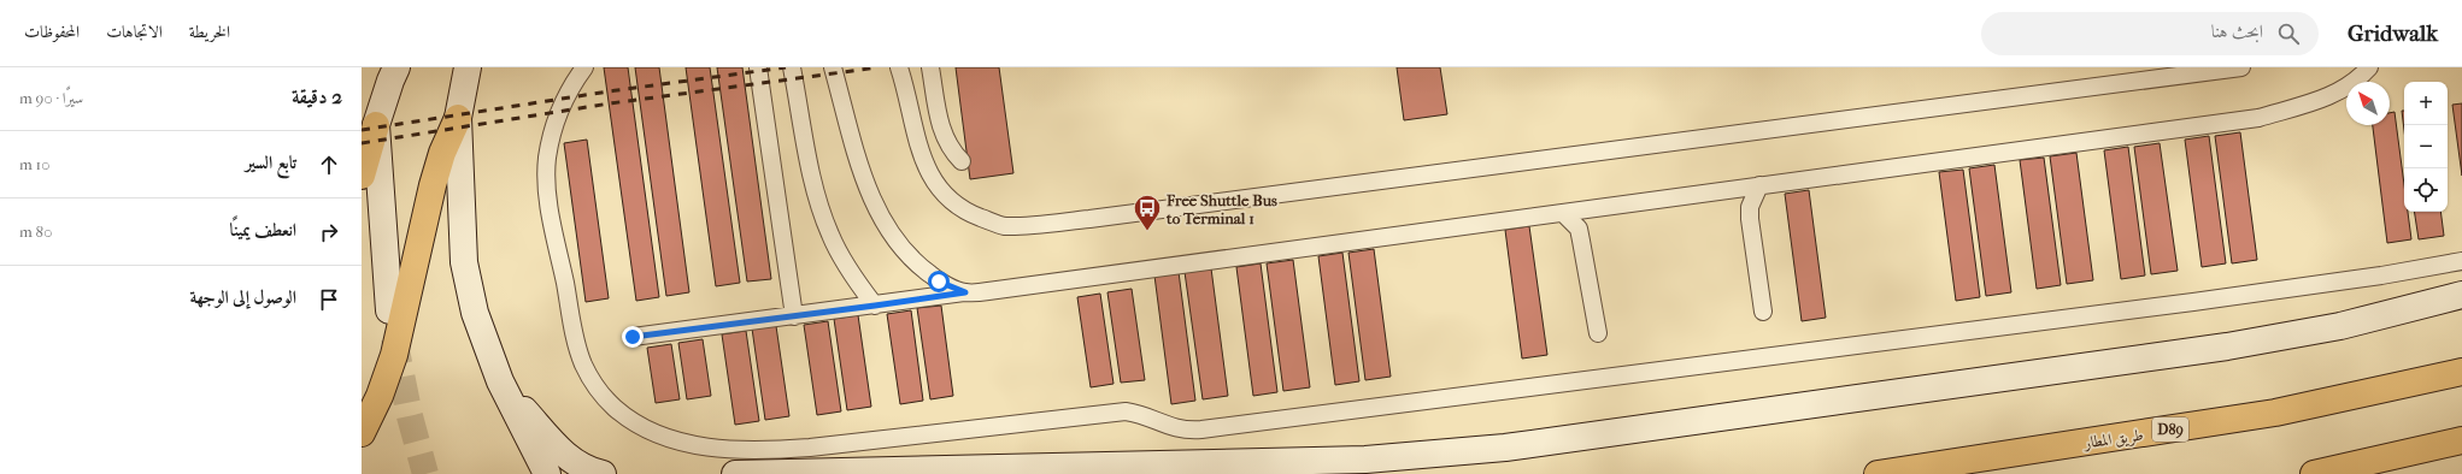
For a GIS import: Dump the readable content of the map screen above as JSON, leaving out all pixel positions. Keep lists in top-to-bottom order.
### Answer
{
  "streets": {
    "highway": ["D89", "طريق المطار"]
  },
  "places": {
    "bus stop": ["Free Shuttle Bus to Terminal 1"]
  },
  "north": "top left",
  "page": {
    "header": "Gridwalk",
    "search": "ابحث هنا",
    "nav": ["الخريطة", "الاتجاهات", "المحفوظات"],
    "heading": ["2 دقيقة", "سيرًا · 90 m"],
    "map_buttons": ["+", "−"],
    "list": [
      ["تابع السير", "10 m"],
      ["انعطف يمينًا", "80 m"],
      "الوصول إلى الوجهة"
    ]
  }
}
